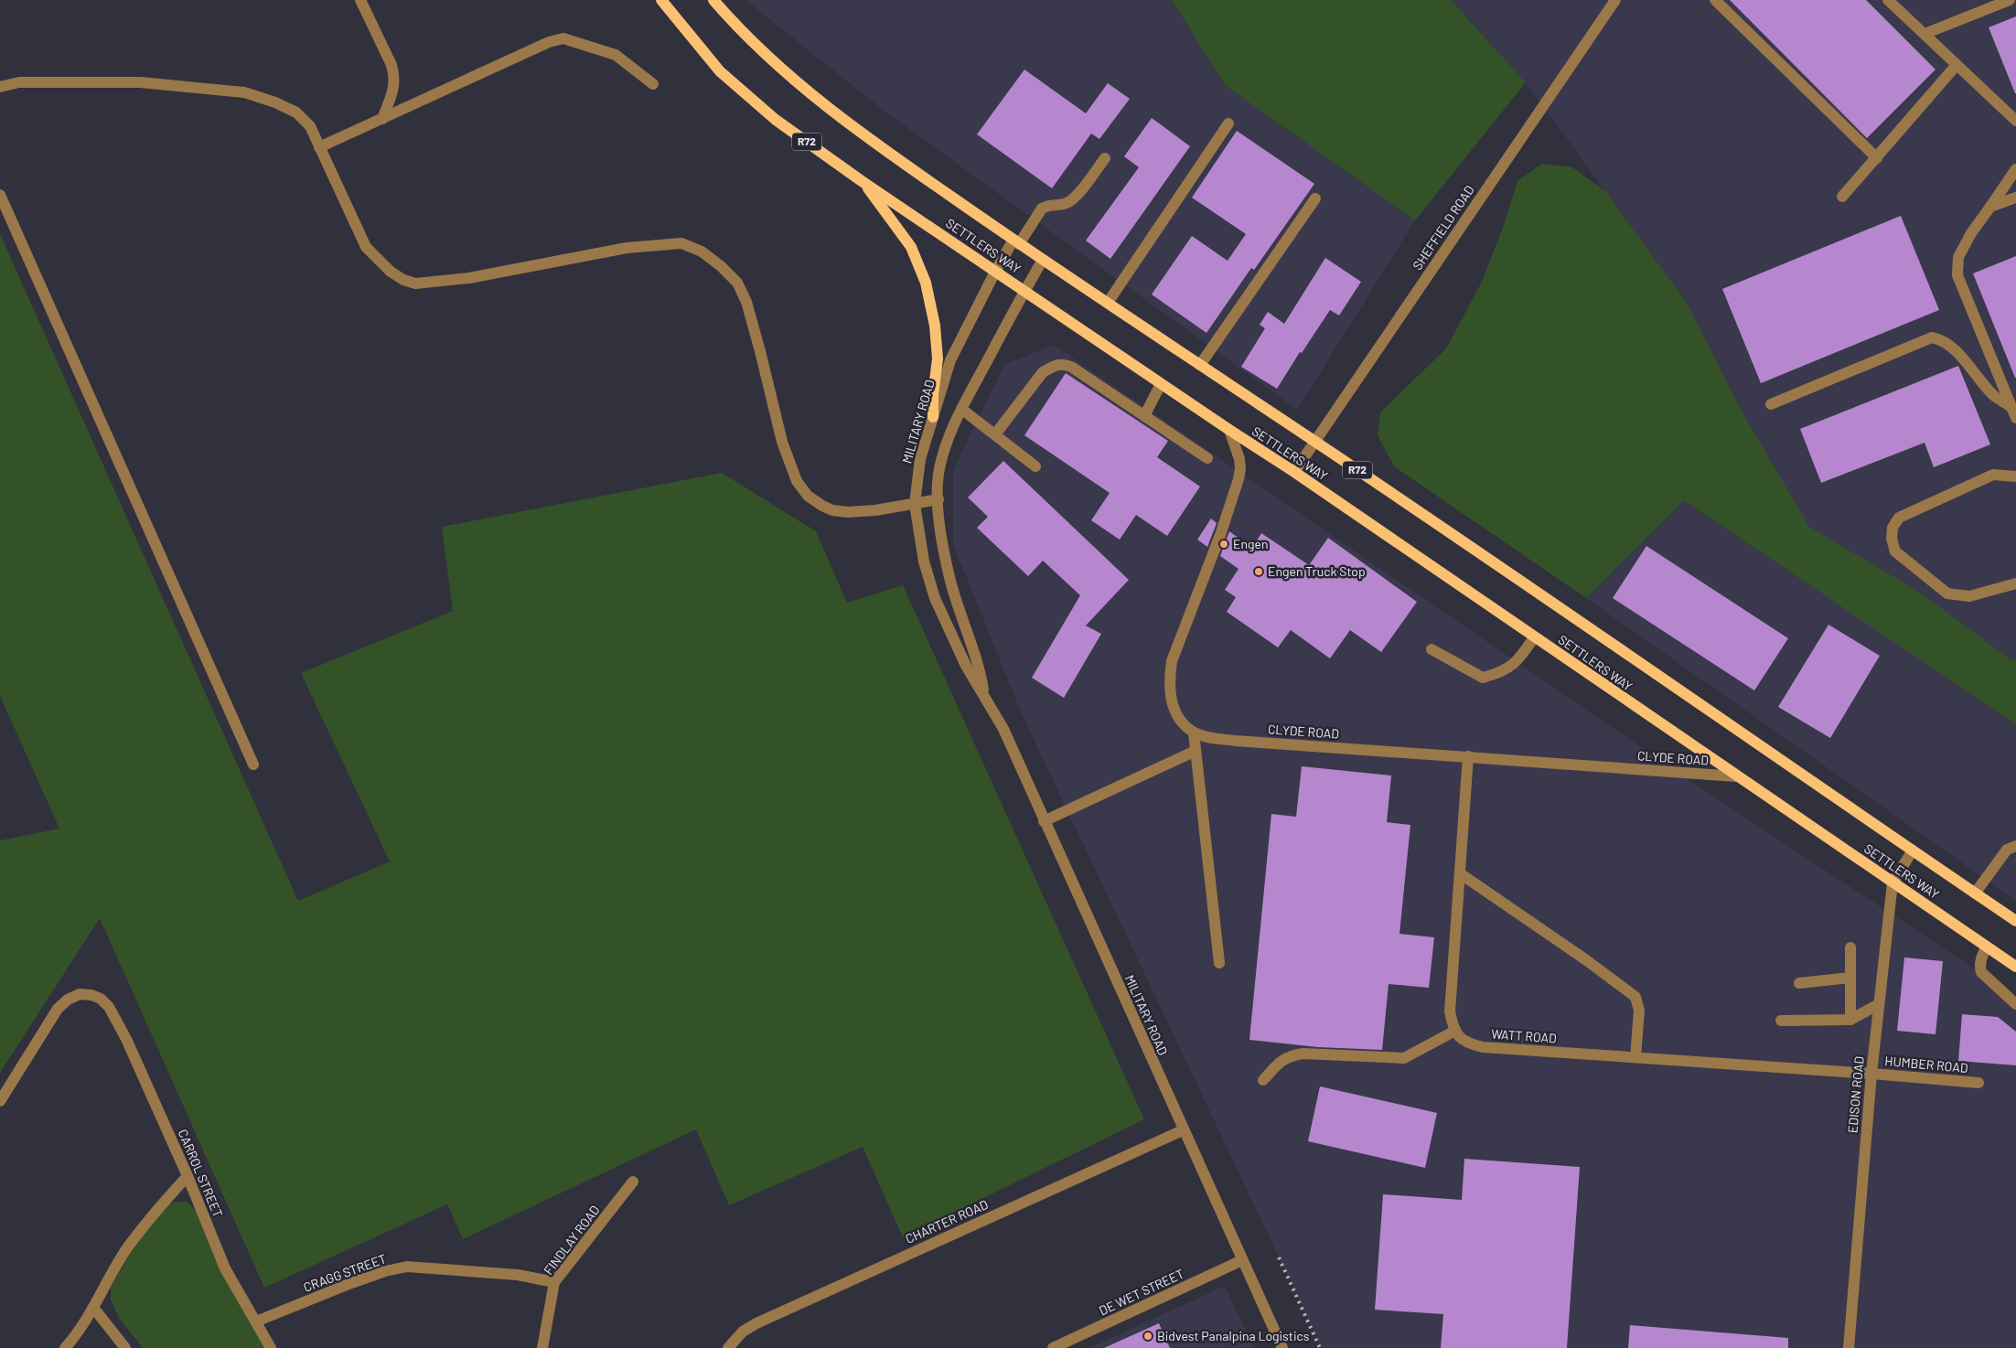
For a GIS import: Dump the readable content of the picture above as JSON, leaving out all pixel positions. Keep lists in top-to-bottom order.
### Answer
{
  "streets": {
    "main road": ["R72", "SETTLERS WAY"],
    "street": [
      "SHEFFIELD ROAD",
      "MILITARY ROAD",
      "CLYDE ROAD",
      "WATT ROAD",
      "HUMBER ROAD",
      "EDISON ROAD",
      "CARROL STREET",
      "CHARTER ROAD",
      "FINDLAY ROAD",
      "CRAGG STREET",
      "DE WET STREET"
    ]
  },
  "crossings": [
    ["SHEFFIELD ROAD", "SETTLERS WAY"],
    ["SETTLERS WAY", "MILITARY ROAD"],
    ["SETTLERS WAY", "CLYDE ROAD"],
    ["SETTLERS WAY", "EDISON ROAD"],
    ["MILITARY ROAD", "CHARTER ROAD"],
    ["MILITARY ROAD", "DE WET STREET"],
    ["WATT ROAD", "HUMBER ROAD"],
    ["WATT ROAD", "EDISON ROAD"],
    ["HUMBER ROAD", "EDISON ROAD"],
    ["CARROL STREET", "CRAGG STREET"],
    ["FINDLAY ROAD", "CRAGG STREET"]
  ],
  "places": ["Engen", "Engen Truck Stop", "Bidvest Panalpina Logistics"]
}
